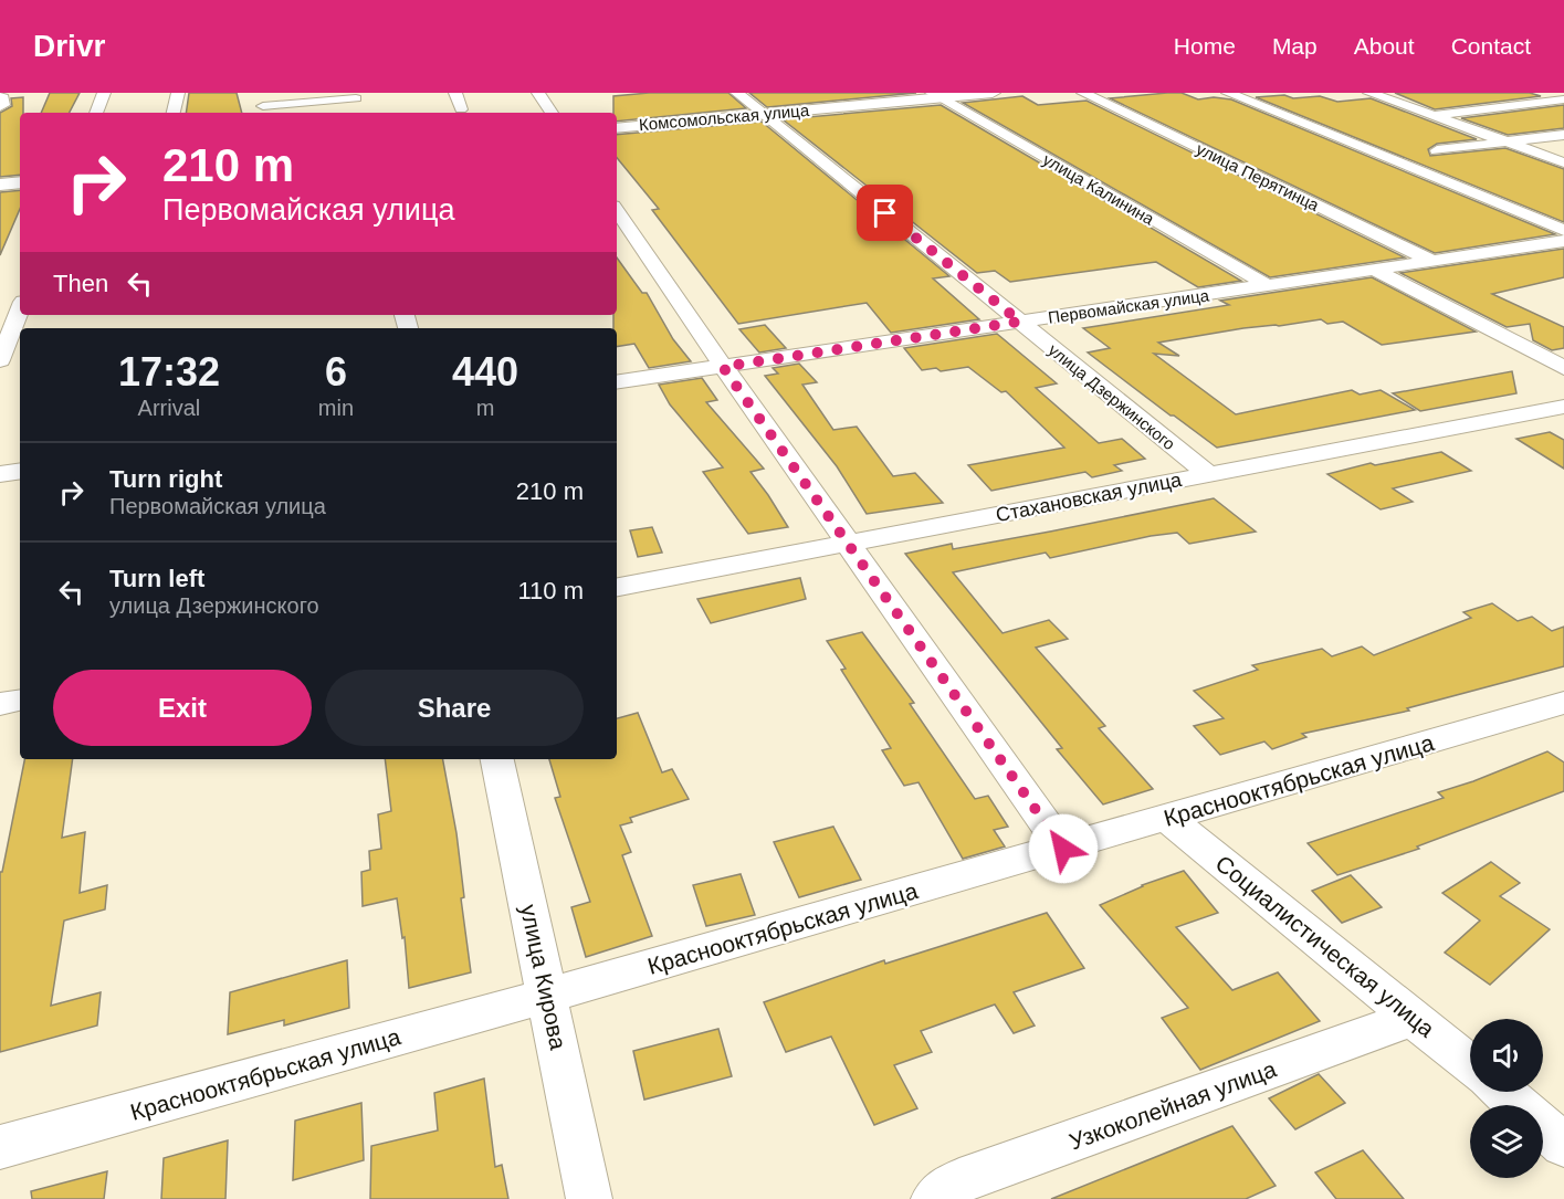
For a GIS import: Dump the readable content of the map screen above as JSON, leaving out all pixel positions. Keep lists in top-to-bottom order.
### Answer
{
  "streets": {
    "main road": ["Комсомольская улица"],
    "street": [
      "улица Перятинца",
      "улица Калинина",
      "Первомайская улица",
      "улица Дзержинского",
      "Стахановская улица",
      "Краснооктябрьская улица",
      "Социалистическая улица",
      "улица Кирова",
      "Узкоколейная улица"
    ]
  },
  "crossings": [
    ["Комсомольская улица", "улица Калинина"],
    ["Комсомольская улица", "улица Дзержинского"],
    ["улица Перятинца", "Первомайская улица"],
    ["улица Калинина", "Первомайская улица"],
    ["Первомайская улица", "улица Дзержинского"],
    ["улица Дзержинского", "Стахановская улица"],
    ["Краснооктябрьская улица", "Социалистическая улица"],
    ["Краснооктябрьская улица", "улица Кирова"],
    ["Социалистическая улица", "Узкоколейная улица"]
  ],
  "page": {
    "header": "Drivr",
    "nav": [
      "Home",
      "Map",
      "About",
      "Contact"
    ],
    "turn": ["210 m", "Первомайская улица"],
    "then": "Then",
    "eta": [
      "17:32",
      "Arrival",
      "6",
      "min",
      "440",
      "m"
    ],
    "list": [
      {
        "name": "Turn right",
        "note": "Первомайская улица",
        "value": "210 m"
      },
      {
        "name": "Turn left",
        "note": "улица Дзержинского",
        "value": "110 m"
      }
    ],
    "buttons": ["Exit", "Share"]
  }
}
